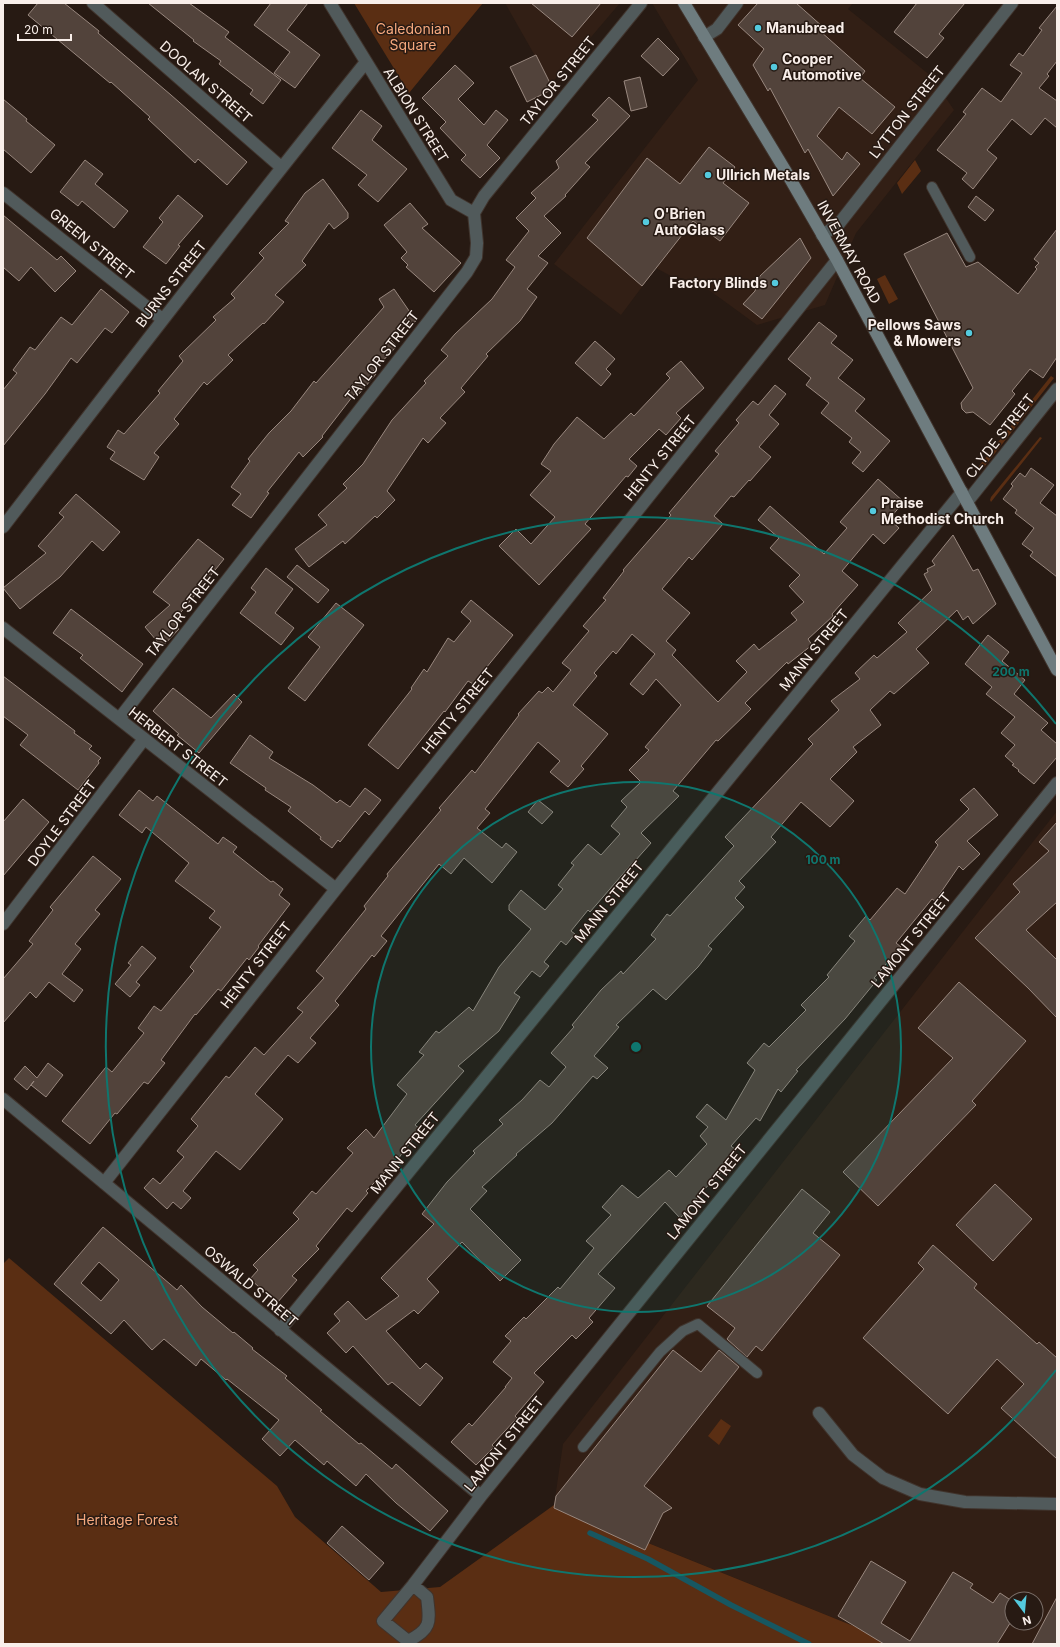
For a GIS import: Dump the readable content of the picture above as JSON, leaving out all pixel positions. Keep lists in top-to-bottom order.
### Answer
{
  "streets": {
    "main road": ["INVERMAY ROAD"],
    "street": [
      "TAYLOR STREET",
      "DOOLAN STREET",
      "LYTTON STREET",
      "ALBION STREET",
      "GREEN STREET",
      "BURNS STREET",
      "CLYDE STREET",
      "HENTY STREET",
      "MANN STREET",
      "HERBERT STREET",
      "DOYLE STREET",
      "LAMONT STREET",
      "OSWALD STREET"
    ]
  },
  "crossings": [
    ["TAYLOR STREET", "ALBION STREET"],
    ["TAYLOR STREET", "HERBERT STREET"],
    ["DOOLAN STREET", "BURNS STREET"],
    ["LYTTON STREET", "INVERMAY ROAD"],
    ["ALBION STREET", "BURNS STREET"],
    ["GREEN STREET", "BURNS STREET"],
    ["INVERMAY ROAD", "CLYDE STREET"],
    ["INVERMAY ROAD", "HENTY STREET"],
    ["INVERMAY ROAD", "MANN STREET"],
    ["CLYDE STREET", "MANN STREET"],
    ["HENTY STREET", "HERBERT STREET"],
    ["HENTY STREET", "OSWALD STREET"],
    ["MANN STREET", "OSWALD STREET"],
    ["HERBERT STREET", "DOYLE STREET"],
    ["LAMONT STREET", "OSWALD STREET"]
  ],
  "parks": ["Caledonian Square", "Heritage Forest"],
  "places": [
    "Manubread",
    "Cooper Automotive",
    "Ullrich Metals",
    "O'Brien AutoGlass",
    "Factory Blinds",
    "Pellows Saws & Mowers",
    "Praise Methodist Church"
  ],
  "scale_bar": "20 m",
  "north": "bottom",
  "rings": ["200 m", "100 m"]
}
